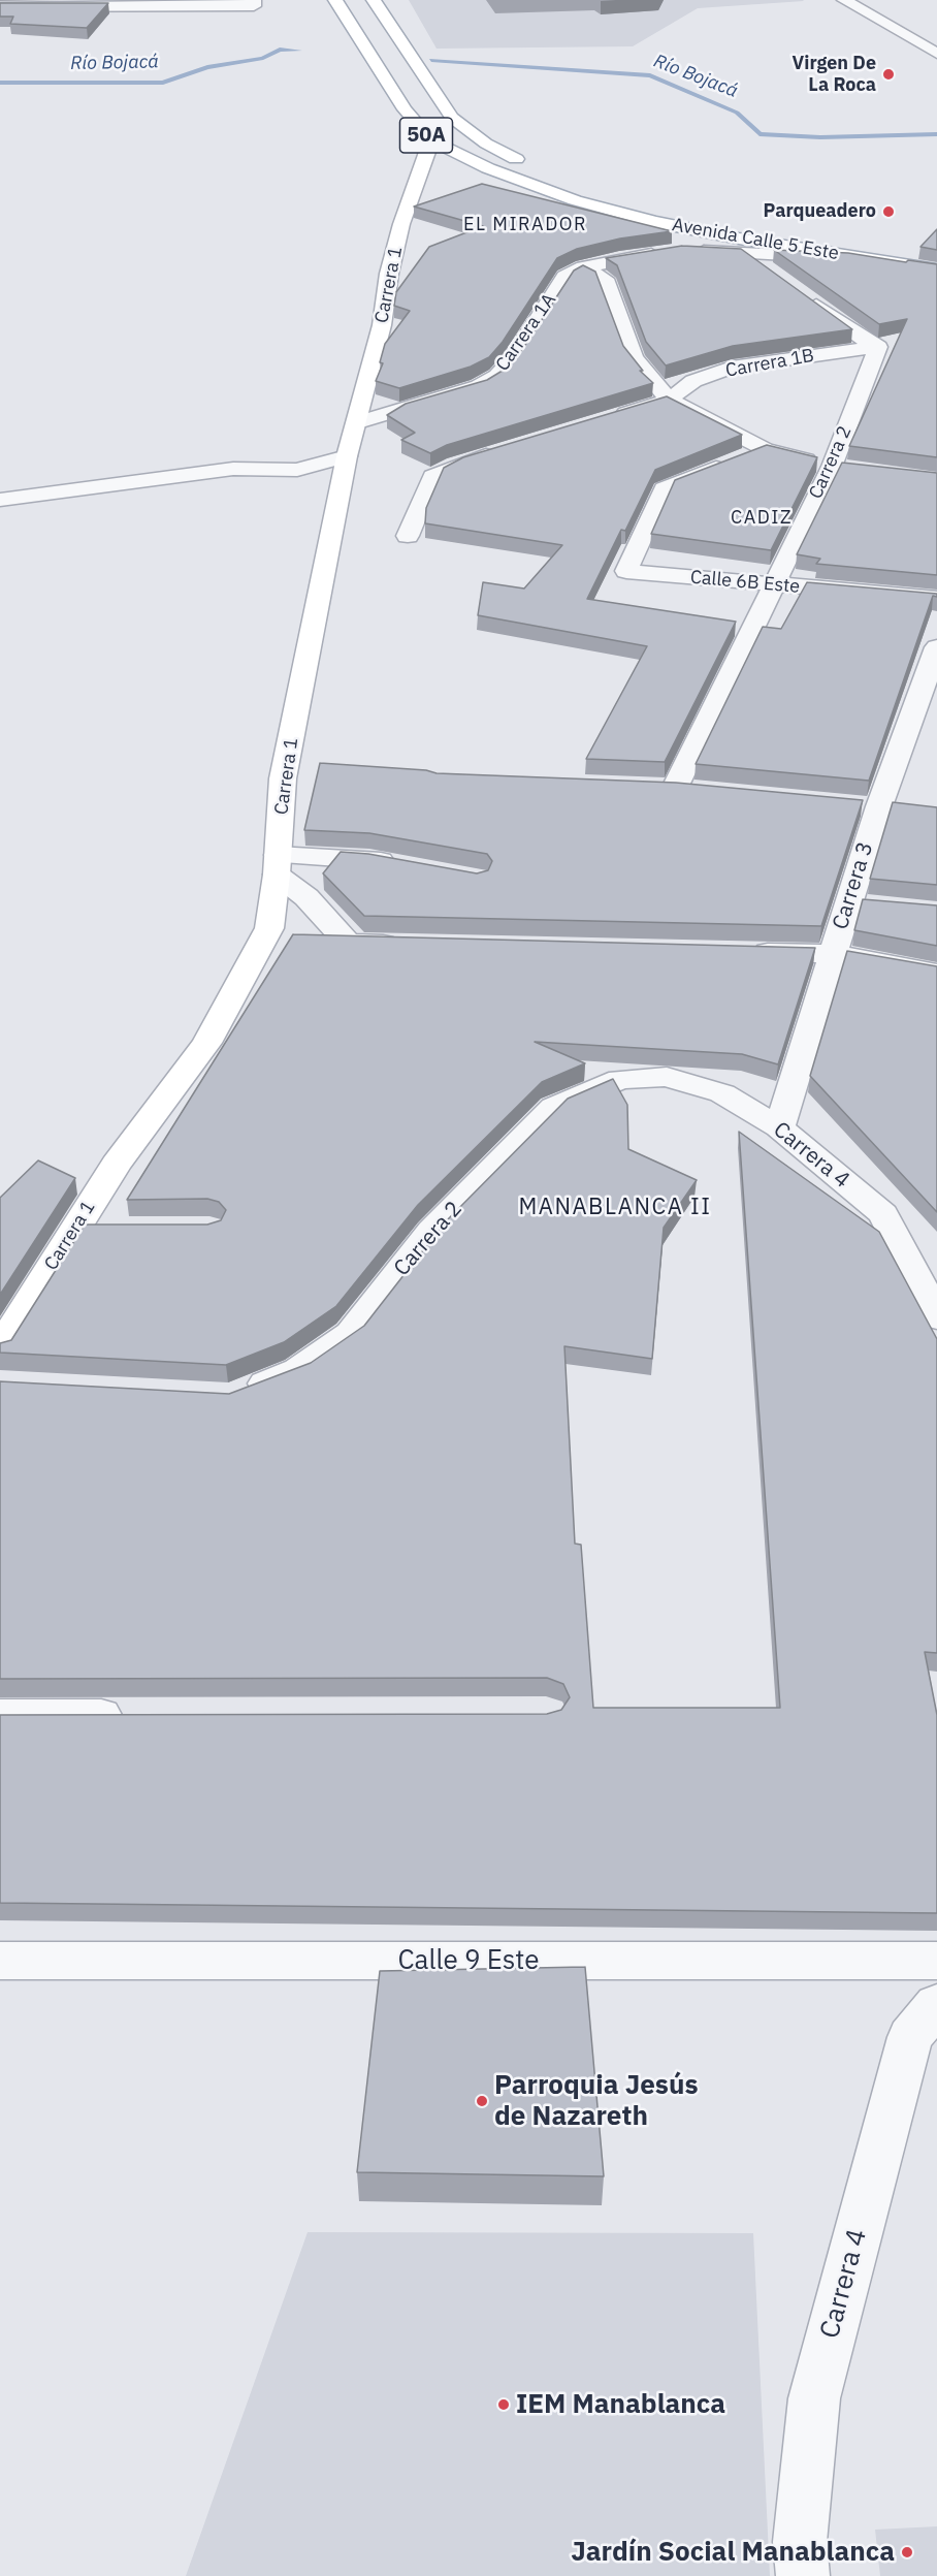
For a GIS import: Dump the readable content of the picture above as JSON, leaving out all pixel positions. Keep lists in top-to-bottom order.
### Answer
{
  "streets": {
    "main road": ["50A", "Avenida Calle 5 Este", "Carrera 1"],
    "street": [
      "Carrera 1A",
      "Carrera 1B",
      "Carrera 2",
      "Calle 6B Este",
      "Carrera 3",
      "Carrera 4",
      "Calle 9 Este"
    ]
  },
  "crossings": [
    ["50A", "Avenida Calle 5 Este"],
    ["50A", "Carrera 1"],
    ["Avenida Calle 5 Este", "Carrera 1"],
    ["Carrera 1", "Carrera 1A"],
    ["Carrera 1B", "Carrera 2"],
    ["Carrera 2", "Calle 6B Este"],
    ["Carrera 2", "Carrera 4"],
    ["Carrera 3", "Carrera 4"]
  ],
  "districts": ["EL MIRADOR", "CADIZ", "MANABLANCA II"],
  "water": ["Río Bojacá"],
  "places": [
    "Virgen De La Roca",
    "Parqueadero",
    "Parroquia Jesús de Nazareth",
    "IEM Manablanca",
    "Jardín Social Manablanca"
  ]
}
